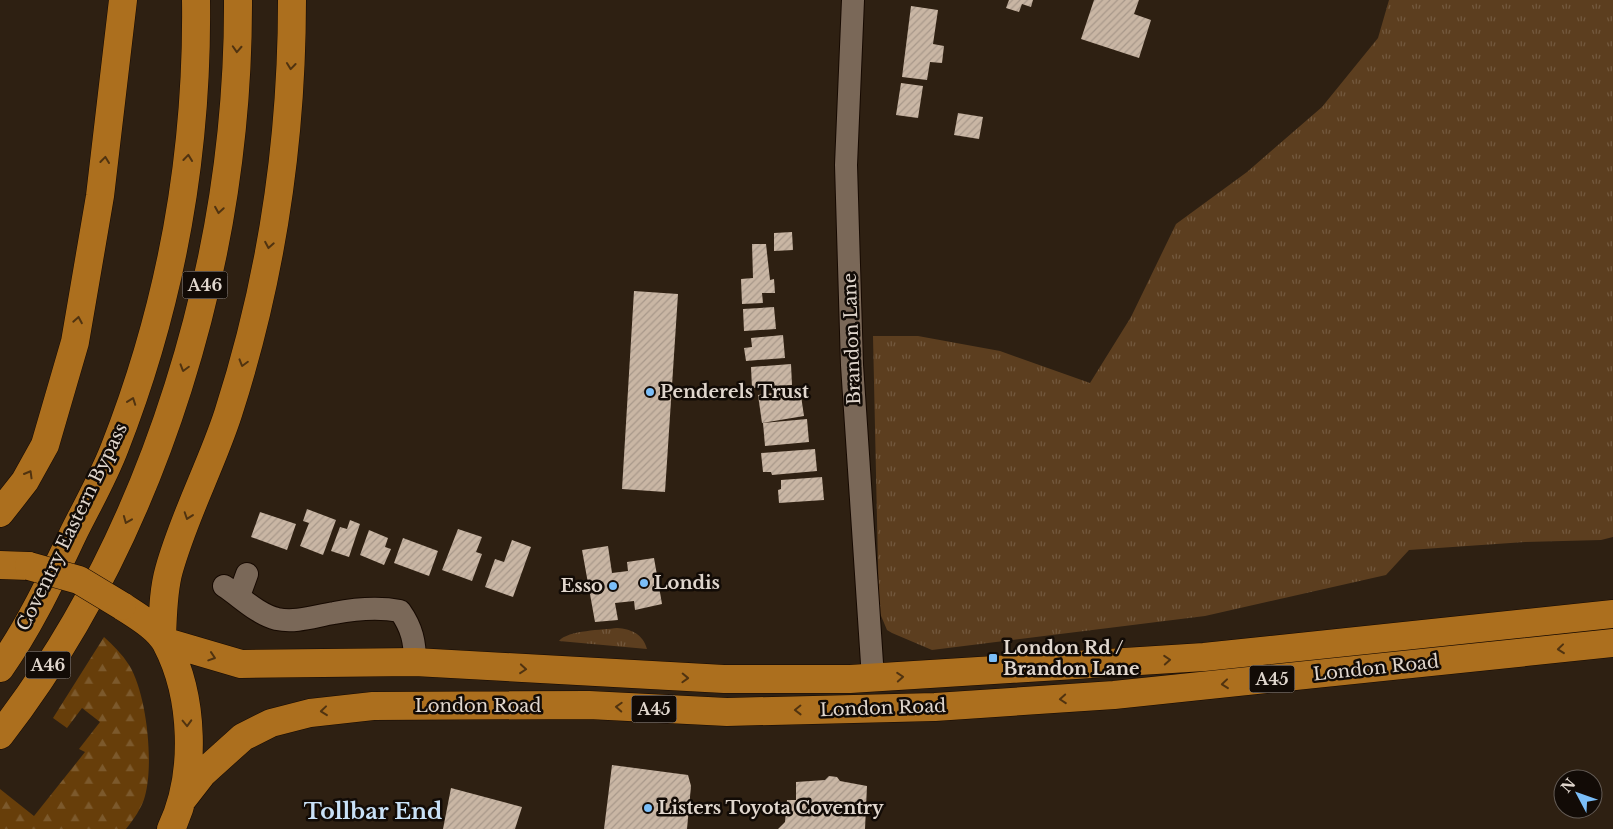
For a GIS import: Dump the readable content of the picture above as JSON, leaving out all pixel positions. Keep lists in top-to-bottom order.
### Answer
{
  "streets": {
    "highway": [
      "A46",
      "Coventry Eastern Bypass",
      "London Road",
      "A45"
    ],
    "street": ["Brandon Lane"]
  },
  "crossings": [
    ["Brandon Lane", "London Road"]
  ],
  "districts": ["Tollbar End"],
  "places": {
    "other": [
      "Penderels Trust",
      "Londis",
      "Esso",
      "Listers Toyota Coventry"
    ],
    "transit": ["London Rd / Brandon Lane"]
  },
  "north": "top left"
}
